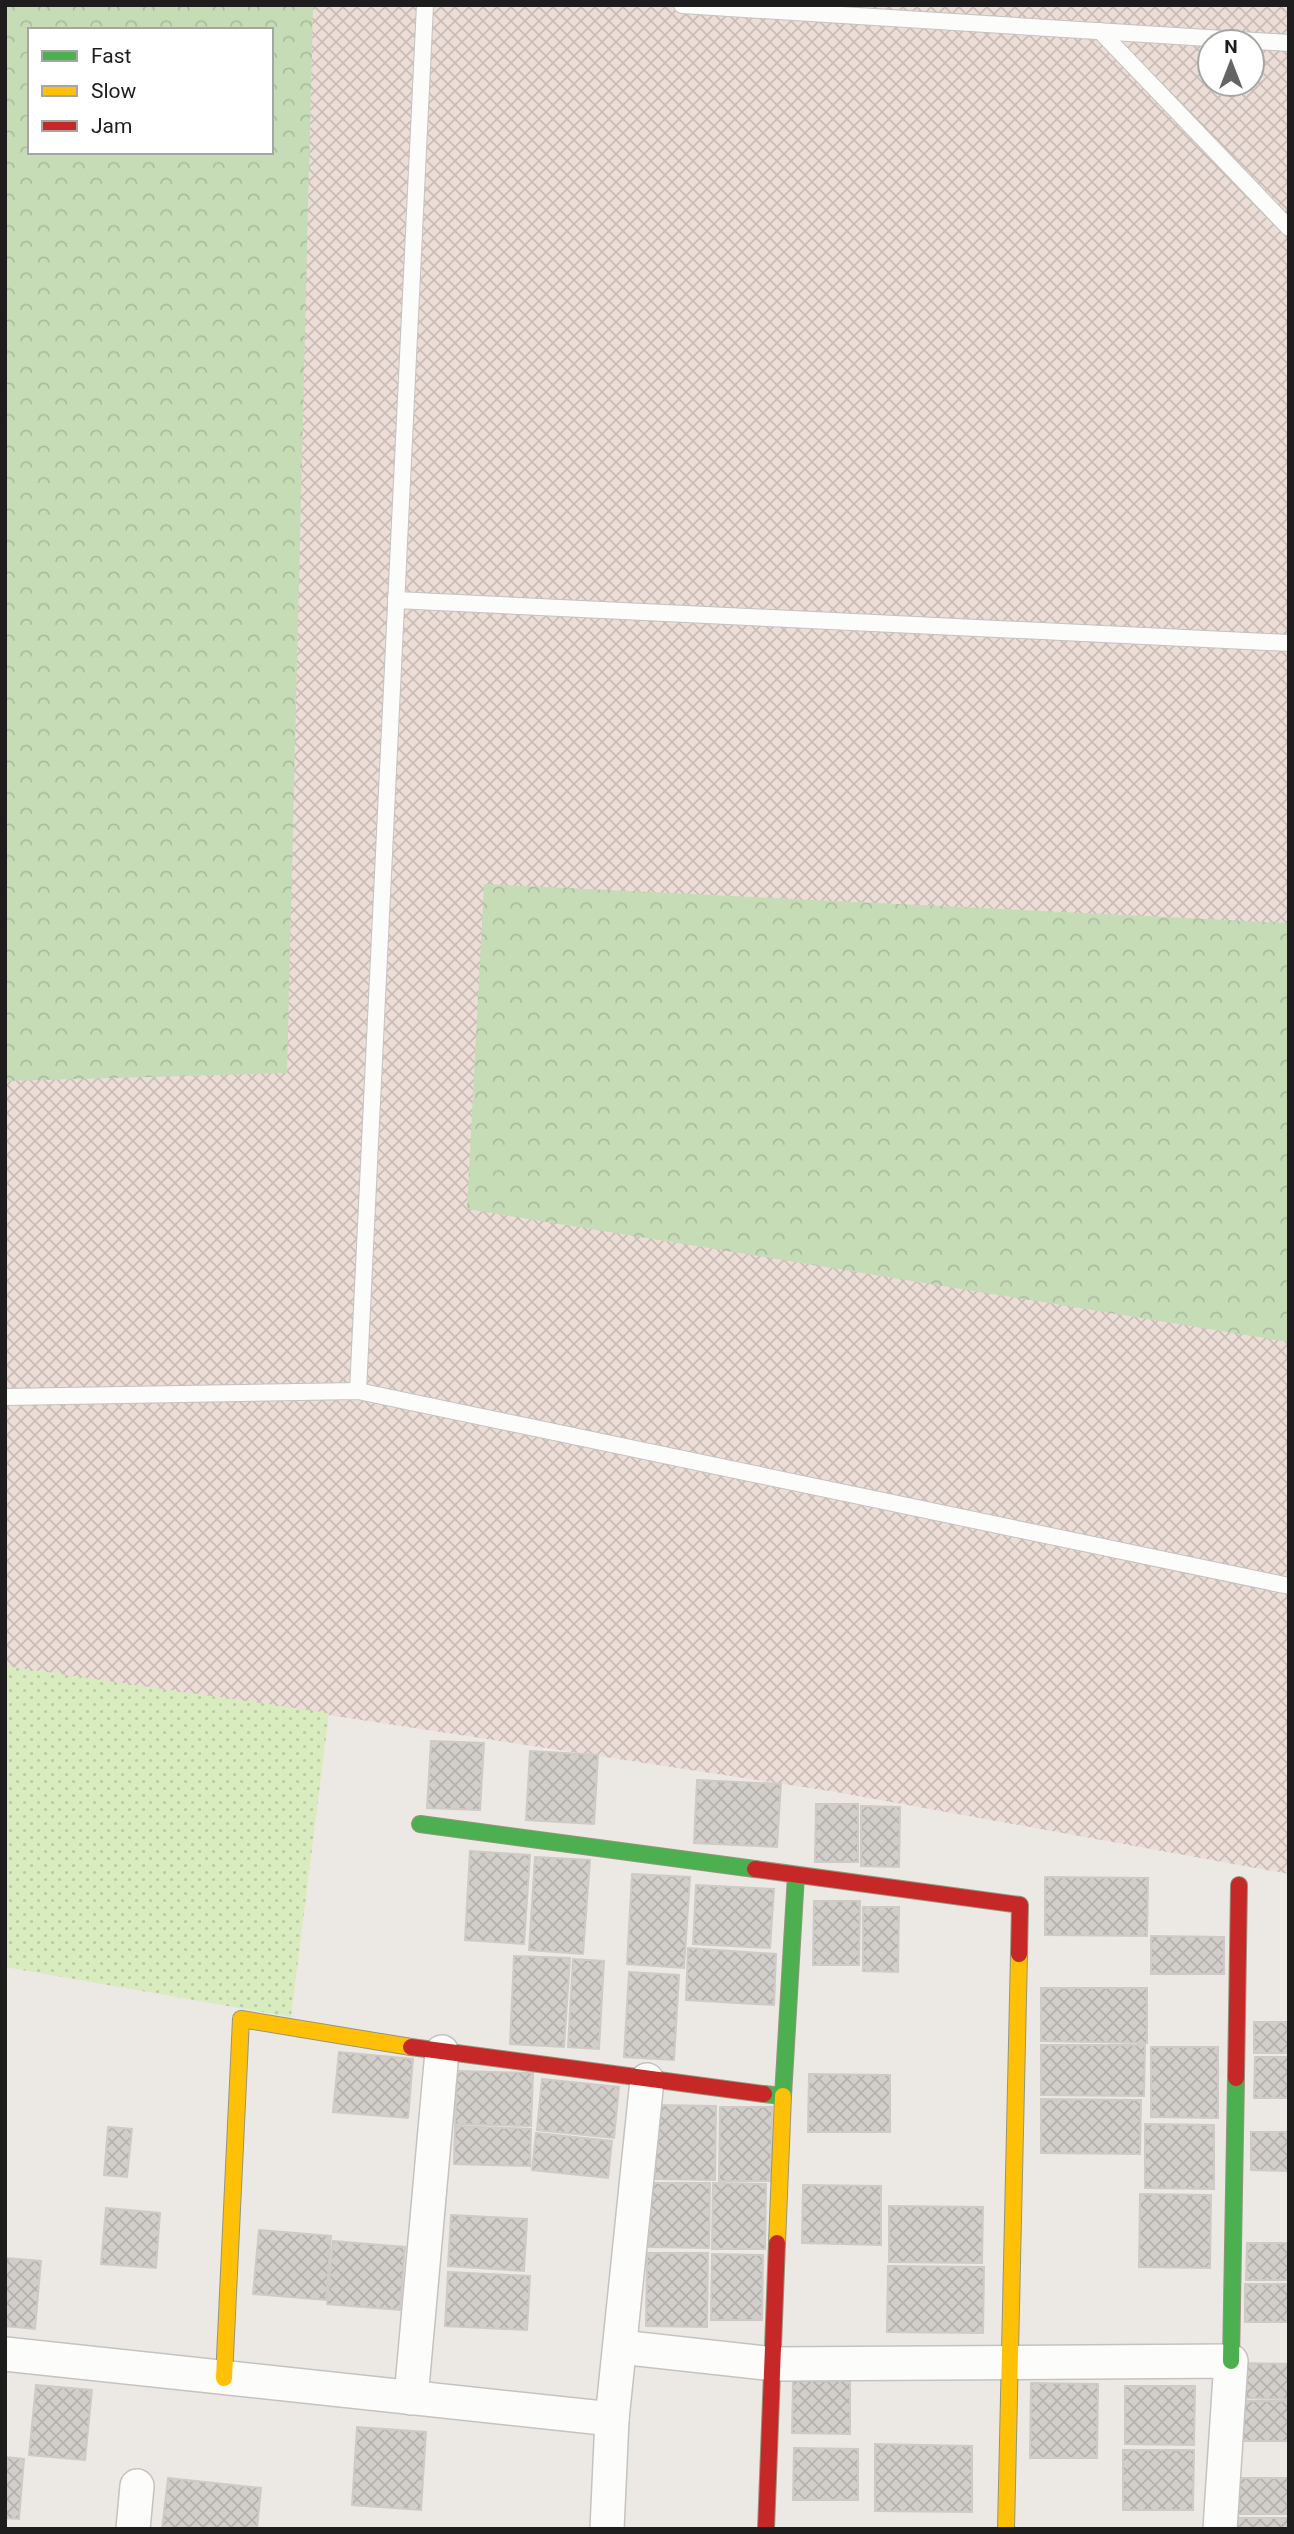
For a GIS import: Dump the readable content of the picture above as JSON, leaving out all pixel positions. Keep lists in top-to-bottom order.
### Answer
{
  "legend": ["Fast", "Slow", "Jam"],
  "north": "top"
}
